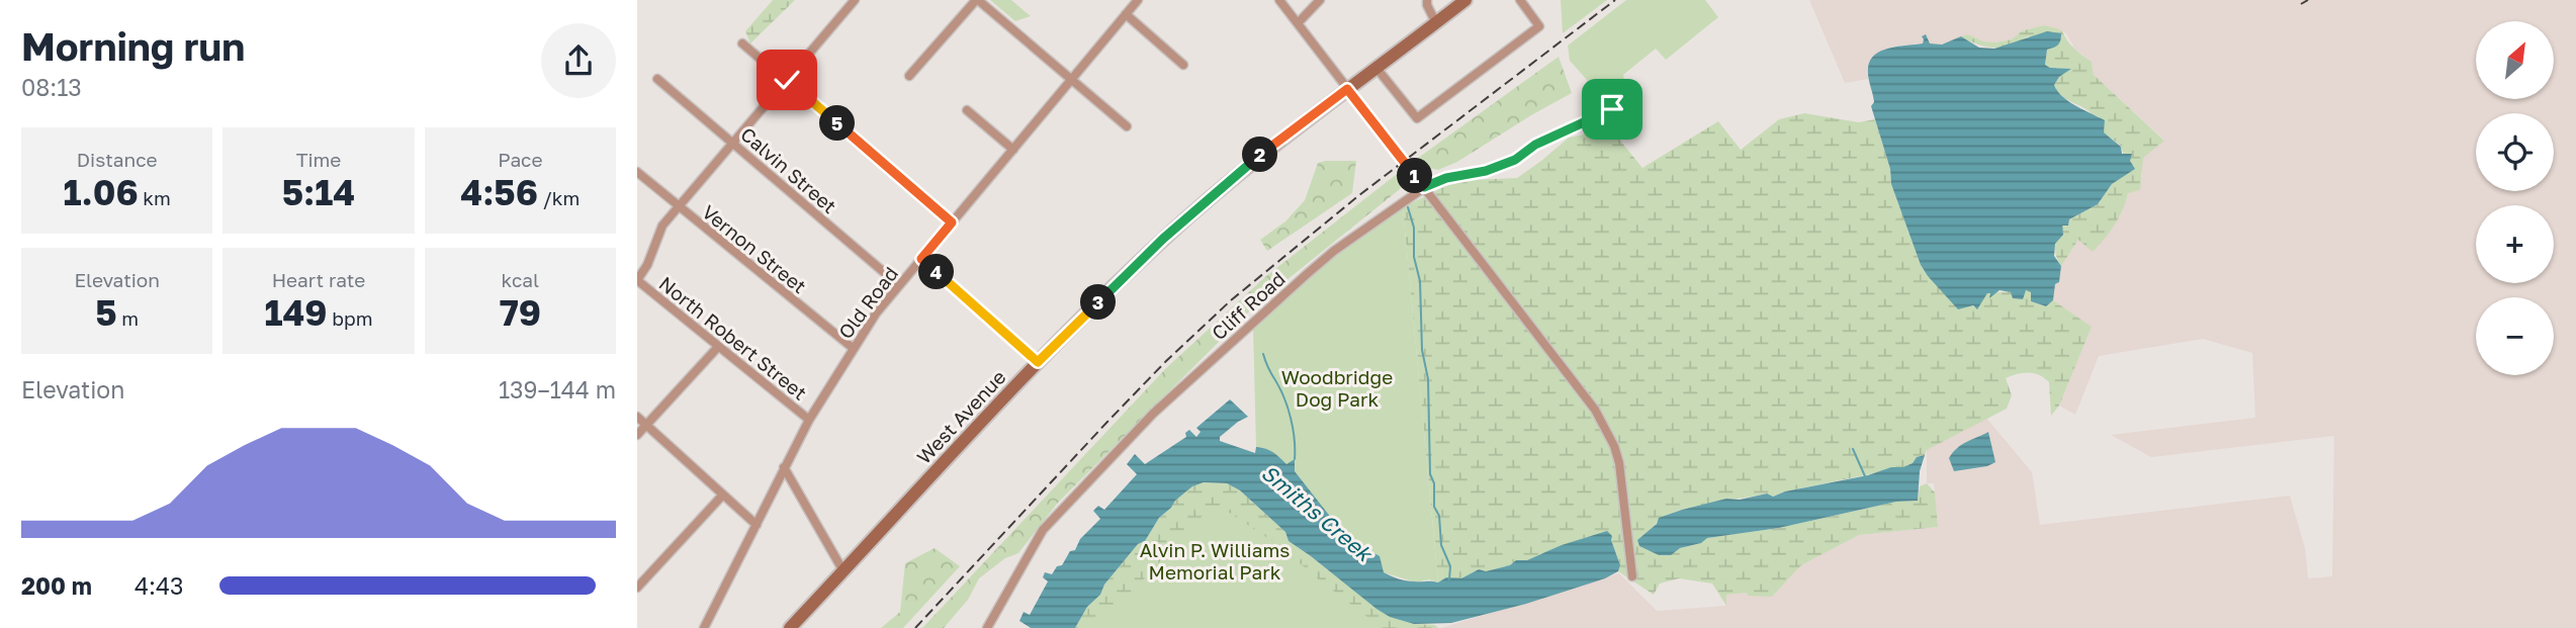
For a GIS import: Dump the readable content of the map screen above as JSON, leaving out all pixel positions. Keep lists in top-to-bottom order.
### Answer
{
  "streets": {
    "street": [
      "Calvin Street",
      "Vernon Street",
      "Old Road",
      "Cliff Road",
      "North Robert Street",
      "West Avenue"
    ]
  },
  "crossings": [
    ["Calvin Street", "Old Road"],
    ["Vernon Street", "Old Road"],
    ["Old Road", "North Robert Street"]
  ],
  "water": ["Smiths Creek"],
  "parks": ["Woodbridge Dog Park", "Alvin P. Williams Memorial Park"],
  "north": "top right",
  "page": {
    "heading": ["Morning run", "08:13"],
    "map_buttons": ["+", "−"],
    "pins": [
      "5",
      "2",
      "1",
      "4",
      "3"
    ],
    "stats": [
      ["Distance", "1.06 km"],
      ["Time", "5:14"],
      ["Pace", "4:56 /km"],
      ["Elevation", "5 m"],
      ["Heart rate", "149 bpm"],
      ["kcal", "79"]
    ],
    "chart": ["Elevation", "139–144 m"],
    "list": [
      {
        "name": "200 m",
        "note": "4:43"
      }
    ]
  }
}
